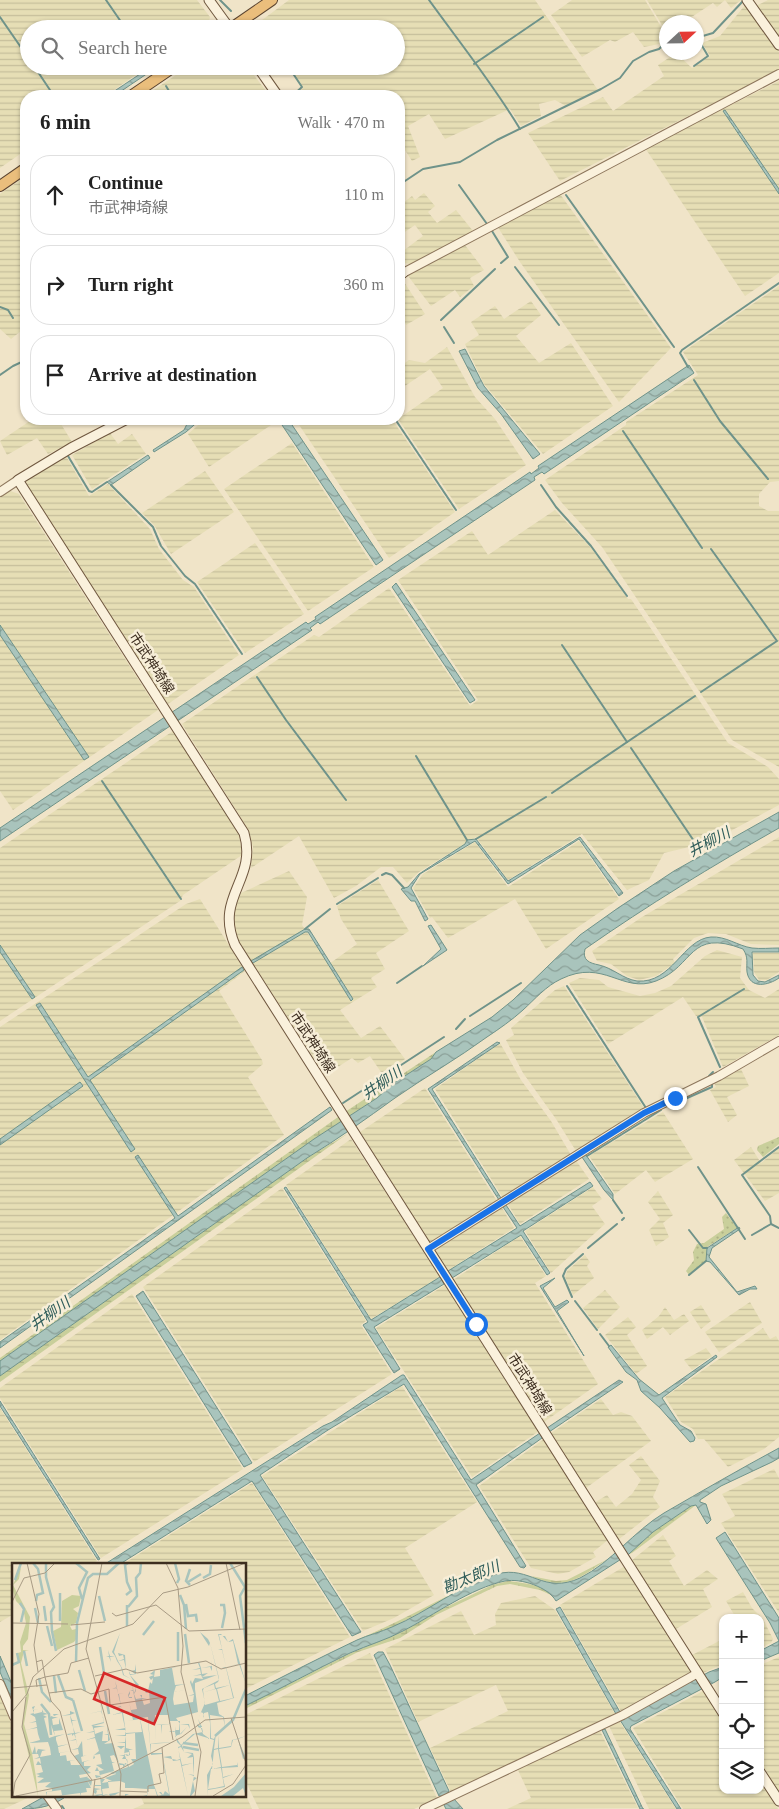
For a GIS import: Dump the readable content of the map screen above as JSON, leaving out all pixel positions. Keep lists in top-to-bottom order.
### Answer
{
  "streets": {
    "main road": ["市武神埼線"]
  },
  "water": ["井柳川", "勘太郎川"],
  "north": "right",
  "page": {
    "search": "Search here",
    "heading": ["6 min", "Walk · 470 m"],
    "list": [
      ["Continue", "市武神埼線", "110 m"],
      ["Turn right", "360 m"],
      "Arrive at destination"
    ],
    "map_buttons": ["+", "−"]
  }
}
